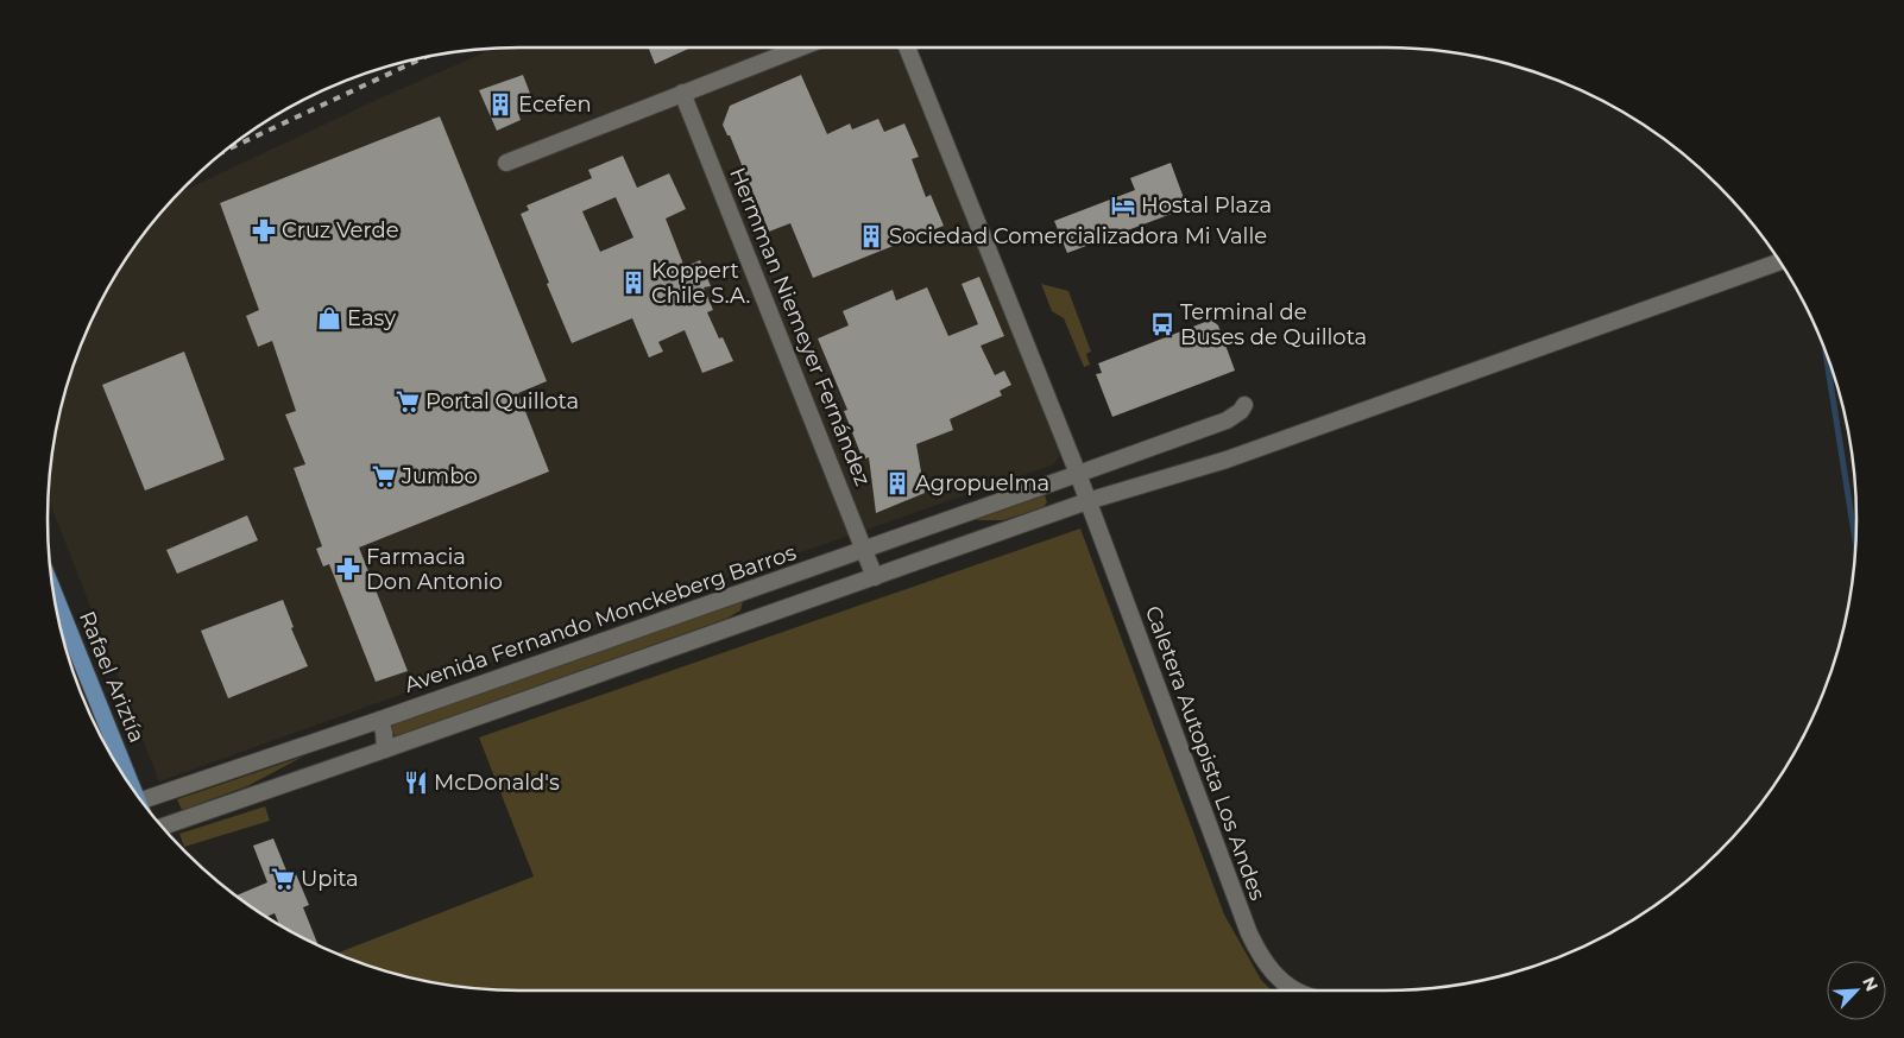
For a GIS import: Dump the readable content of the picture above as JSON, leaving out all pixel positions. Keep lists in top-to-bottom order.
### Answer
{
  "streets": {
    "main road": ["Rafael Ariztía"],
    "street": ["Hermman Niemeyer Fernández", "Avenida Fernando Monckeberg Barros", "Caletera Autopista Los Andes"]
  },
  "crossings": [
    ["Hermman Niemeyer Fernández", "Avenida Fernando Monckeberg Barros"],
    ["Avenida Fernando Monckeberg Barros", "Caletera Autopista Los Andes"]
  ],
  "places": {
    "building": [
      "Ecefen",
      "Sociedad Comercializadora Mi Valle",
      "Koppert Chile S.A.",
      "Agropuelma"
    ],
    "hotel": ["Hostal Plaza"],
    "pharmacy": ["Cruz Verde", "Farmacia Don Antonio"],
    "shop": ["Easy"],
    "bus stop": ["Terminal de Buses de Quillota"],
    "supermarket": ["Portal Quillota", "Jumbo", "Upita"],
    "restaurant": ["McDonald's"]
  },
  "north": "top right"
}
